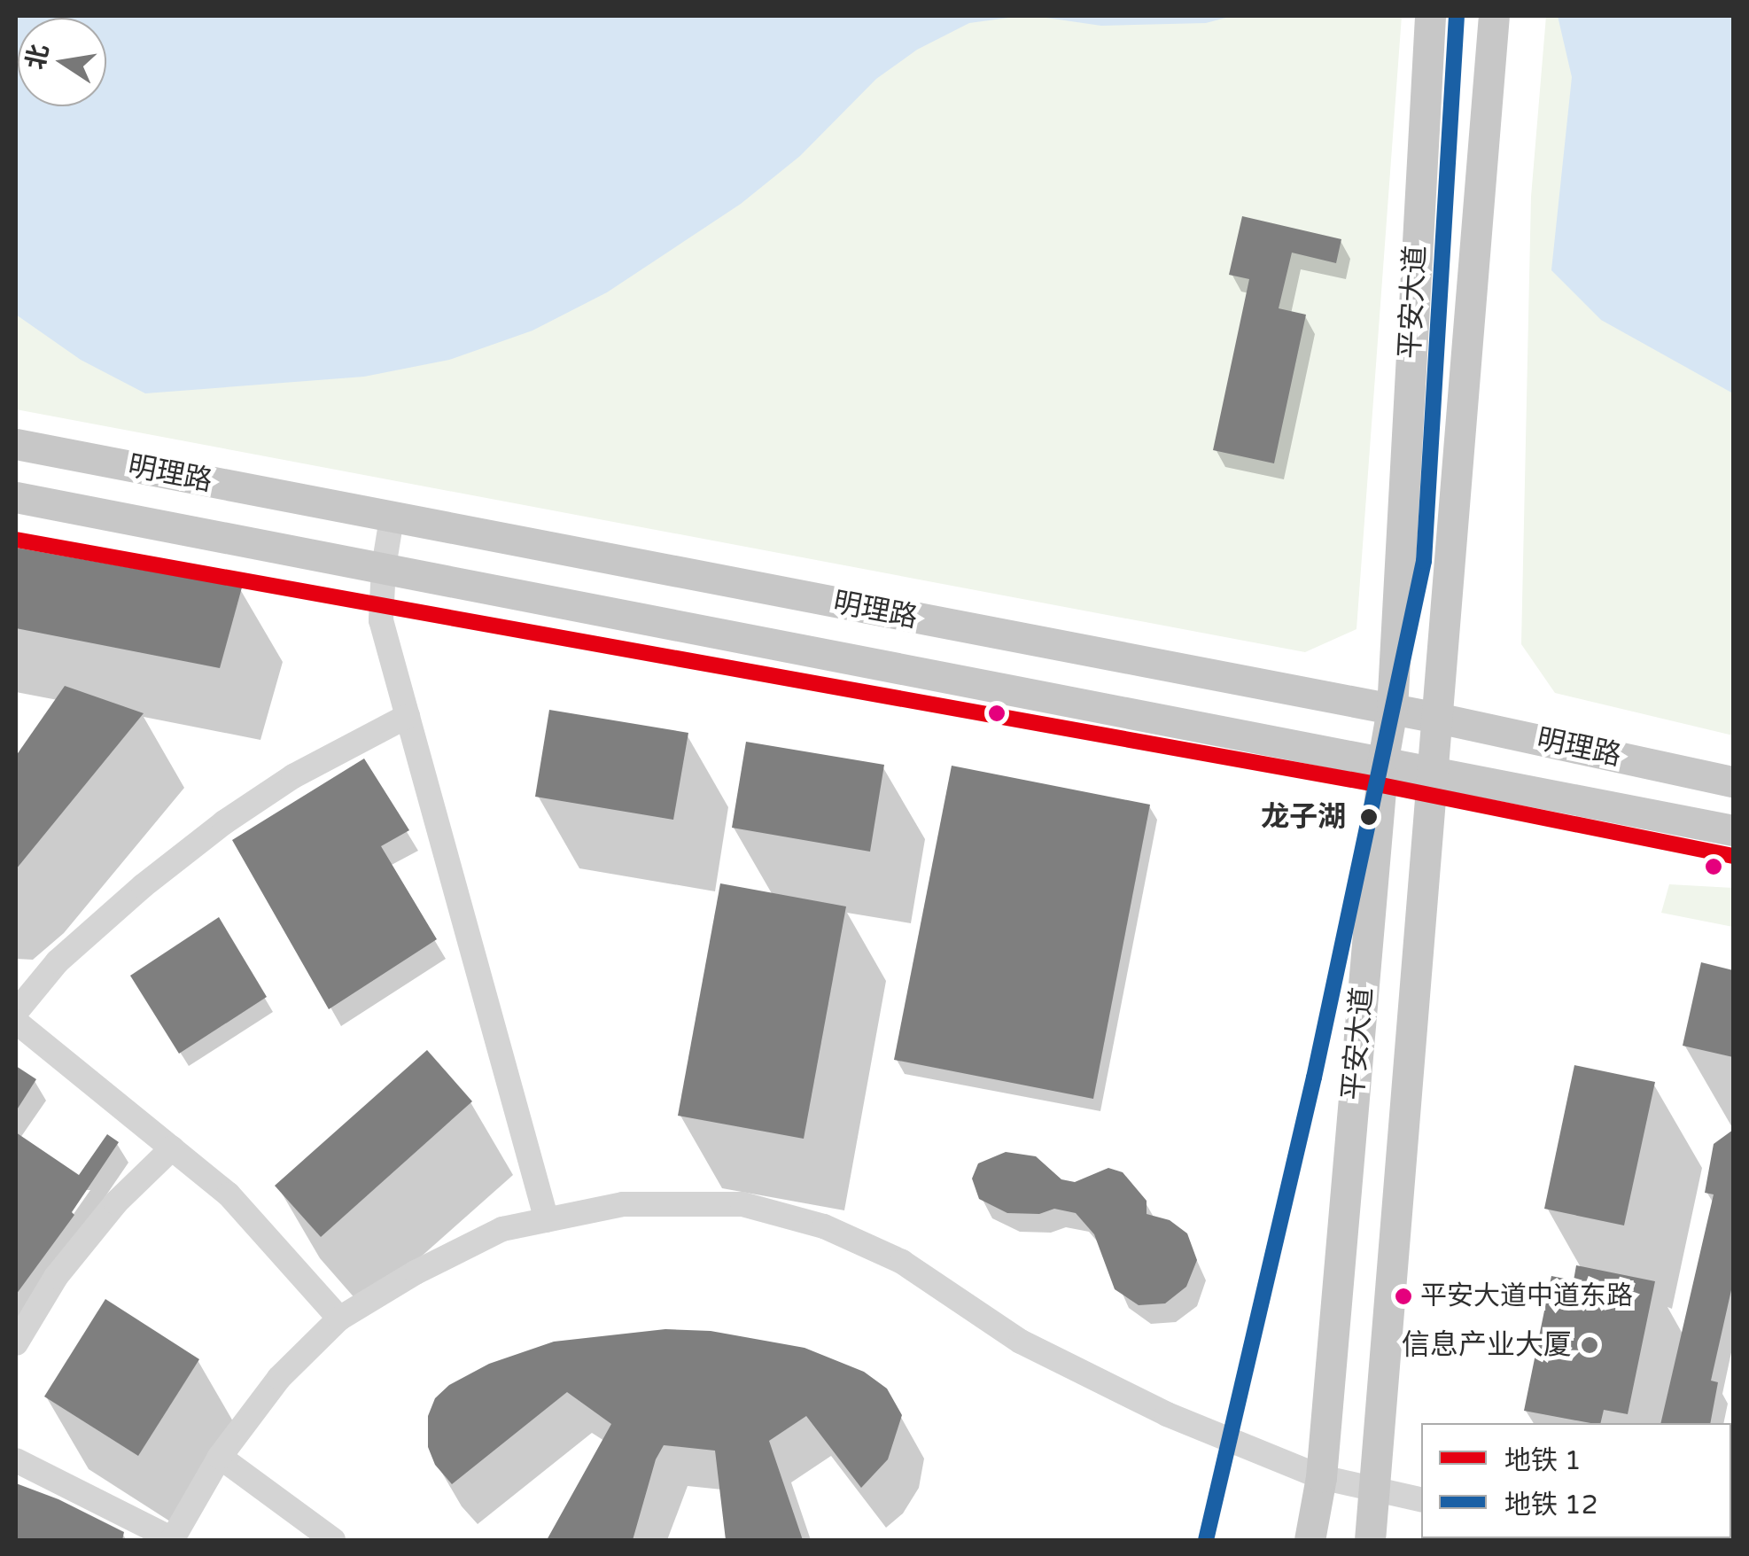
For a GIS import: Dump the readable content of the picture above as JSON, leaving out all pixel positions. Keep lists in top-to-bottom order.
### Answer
{
  "streets": {
    "main road": ["平安大道", "明理路"]
  },
  "crossings": [
    ["平安大道", "明理路"]
  ],
  "places": ["龙子湖", "平安大道中道东路", "信息产业大厦"],
  "lines": ["metro line 12", "metro line 1"],
  "legend": ["地铁 1", "地铁 12"],
  "north": "left"
}
